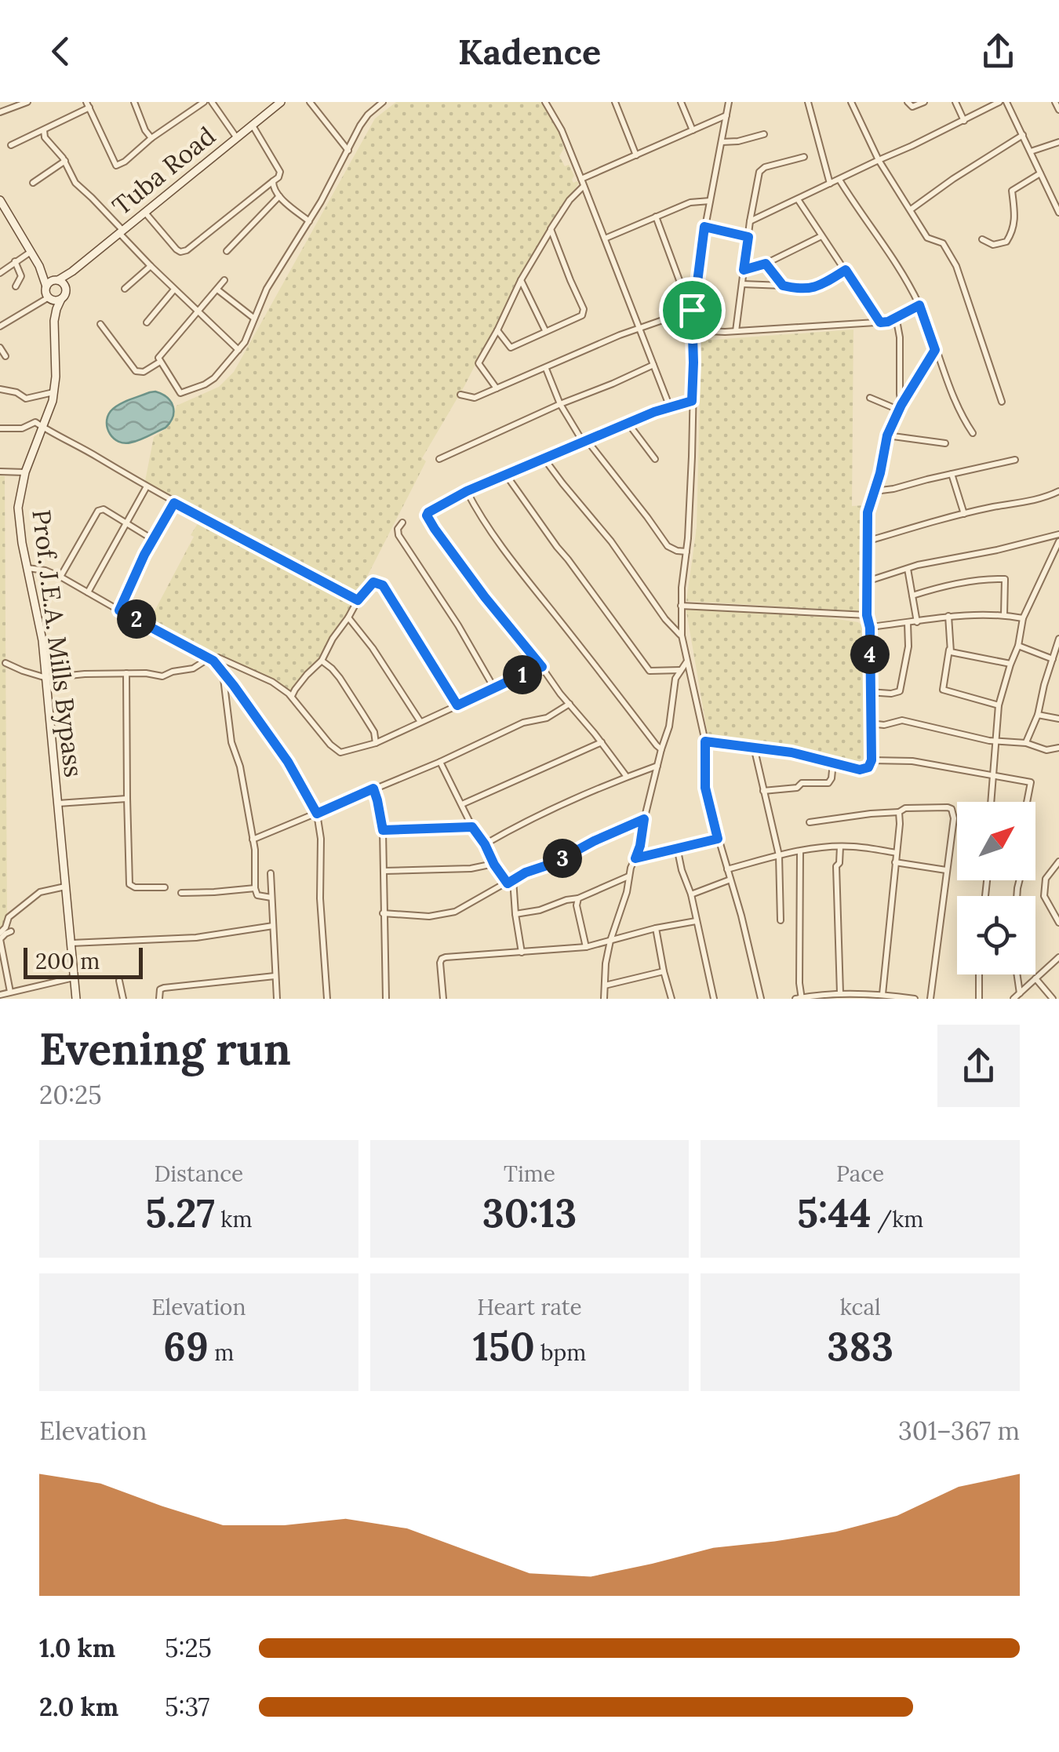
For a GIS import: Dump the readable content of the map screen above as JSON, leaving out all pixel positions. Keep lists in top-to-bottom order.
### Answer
{
  "streets": {
    "street": ["Tuba Road", "Prof. J.E.A. Mills Bypass"]
  },
  "crossings": [
    ["Tuba Road", "Prof. J.E.A. Mills Bypass"]
  ],
  "scale_bar": "200 m",
  "north": "top right",
  "page": {
    "header": "Kadence",
    "pins": [
      "2",
      "4",
      "1",
      "3"
    ],
    "scale": "200 m",
    "heading": ["Evening run", "20:25"],
    "stats": [
      ["Distance", "5.27 km"],
      ["Time", "30:13"],
      ["Pace", "5:44 /km"],
      ["Elevation", "69 m"],
      ["Heart rate", "150 bpm"],
      ["kcal", "383"]
    ],
    "chart": ["Elevation", "301–367 m"],
    "list": [
      {
        "name": "1.0 km",
        "note": "5:25"
      },
      {
        "name": "2.0 km",
        "note": "5:37"
      }
    ]
  }
}
